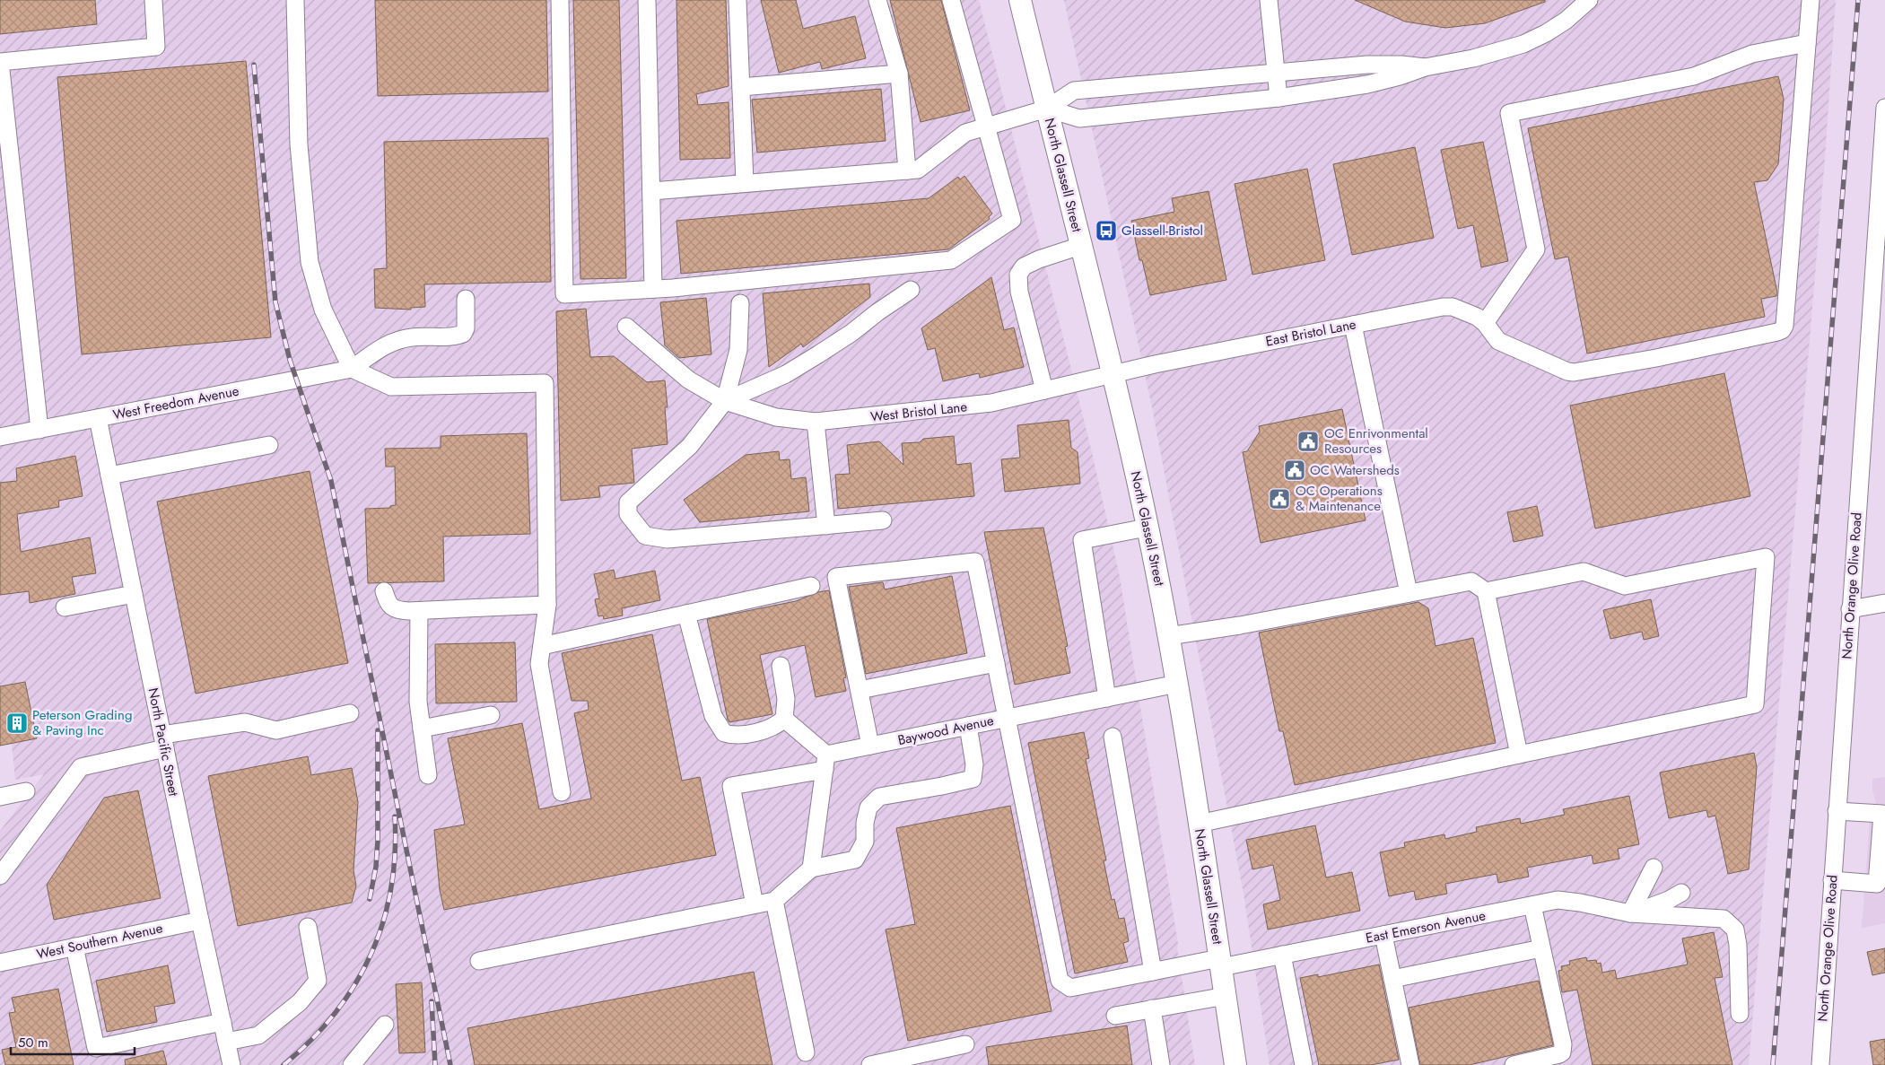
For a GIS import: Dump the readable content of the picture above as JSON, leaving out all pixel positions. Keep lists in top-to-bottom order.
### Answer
{
  "streets": {
    "main road": ["North Glassell Street"],
    "street": [
      "East Bristol Lane",
      "West Freedom Avenue",
      "West Bristol Lane",
      "North Orange Olive Road",
      "Baywood Avenue",
      "North Pacific Street",
      "East Emerson Avenue",
      "West Southern Avenue"
    ]
  },
  "crossings": [
    ["North Glassell Street", "East Bristol Lane"],
    ["North Glassell Street", "West Bristol Lane"],
    ["North Glassell Street", "Baywood Avenue"],
    ["North Glassell Street", "East Emerson Avenue"],
    ["East Bristol Lane", "West Bristol Lane"],
    ["West Freedom Avenue", "North Pacific Street"],
    ["Baywood Avenue", "East Emerson Avenue"],
    ["North Pacific Street", "West Southern Avenue"]
  ],
  "places": {
    "bus stop": ["Glassell-Bristol"],
    "public building": ["OC Enrivonmental Resources", "OC Watersheds", "OC Operations & Maintenance"],
    "building": ["Peterson Grading & Paving Inc"]
  },
  "scale_bar": "50 m"
}
